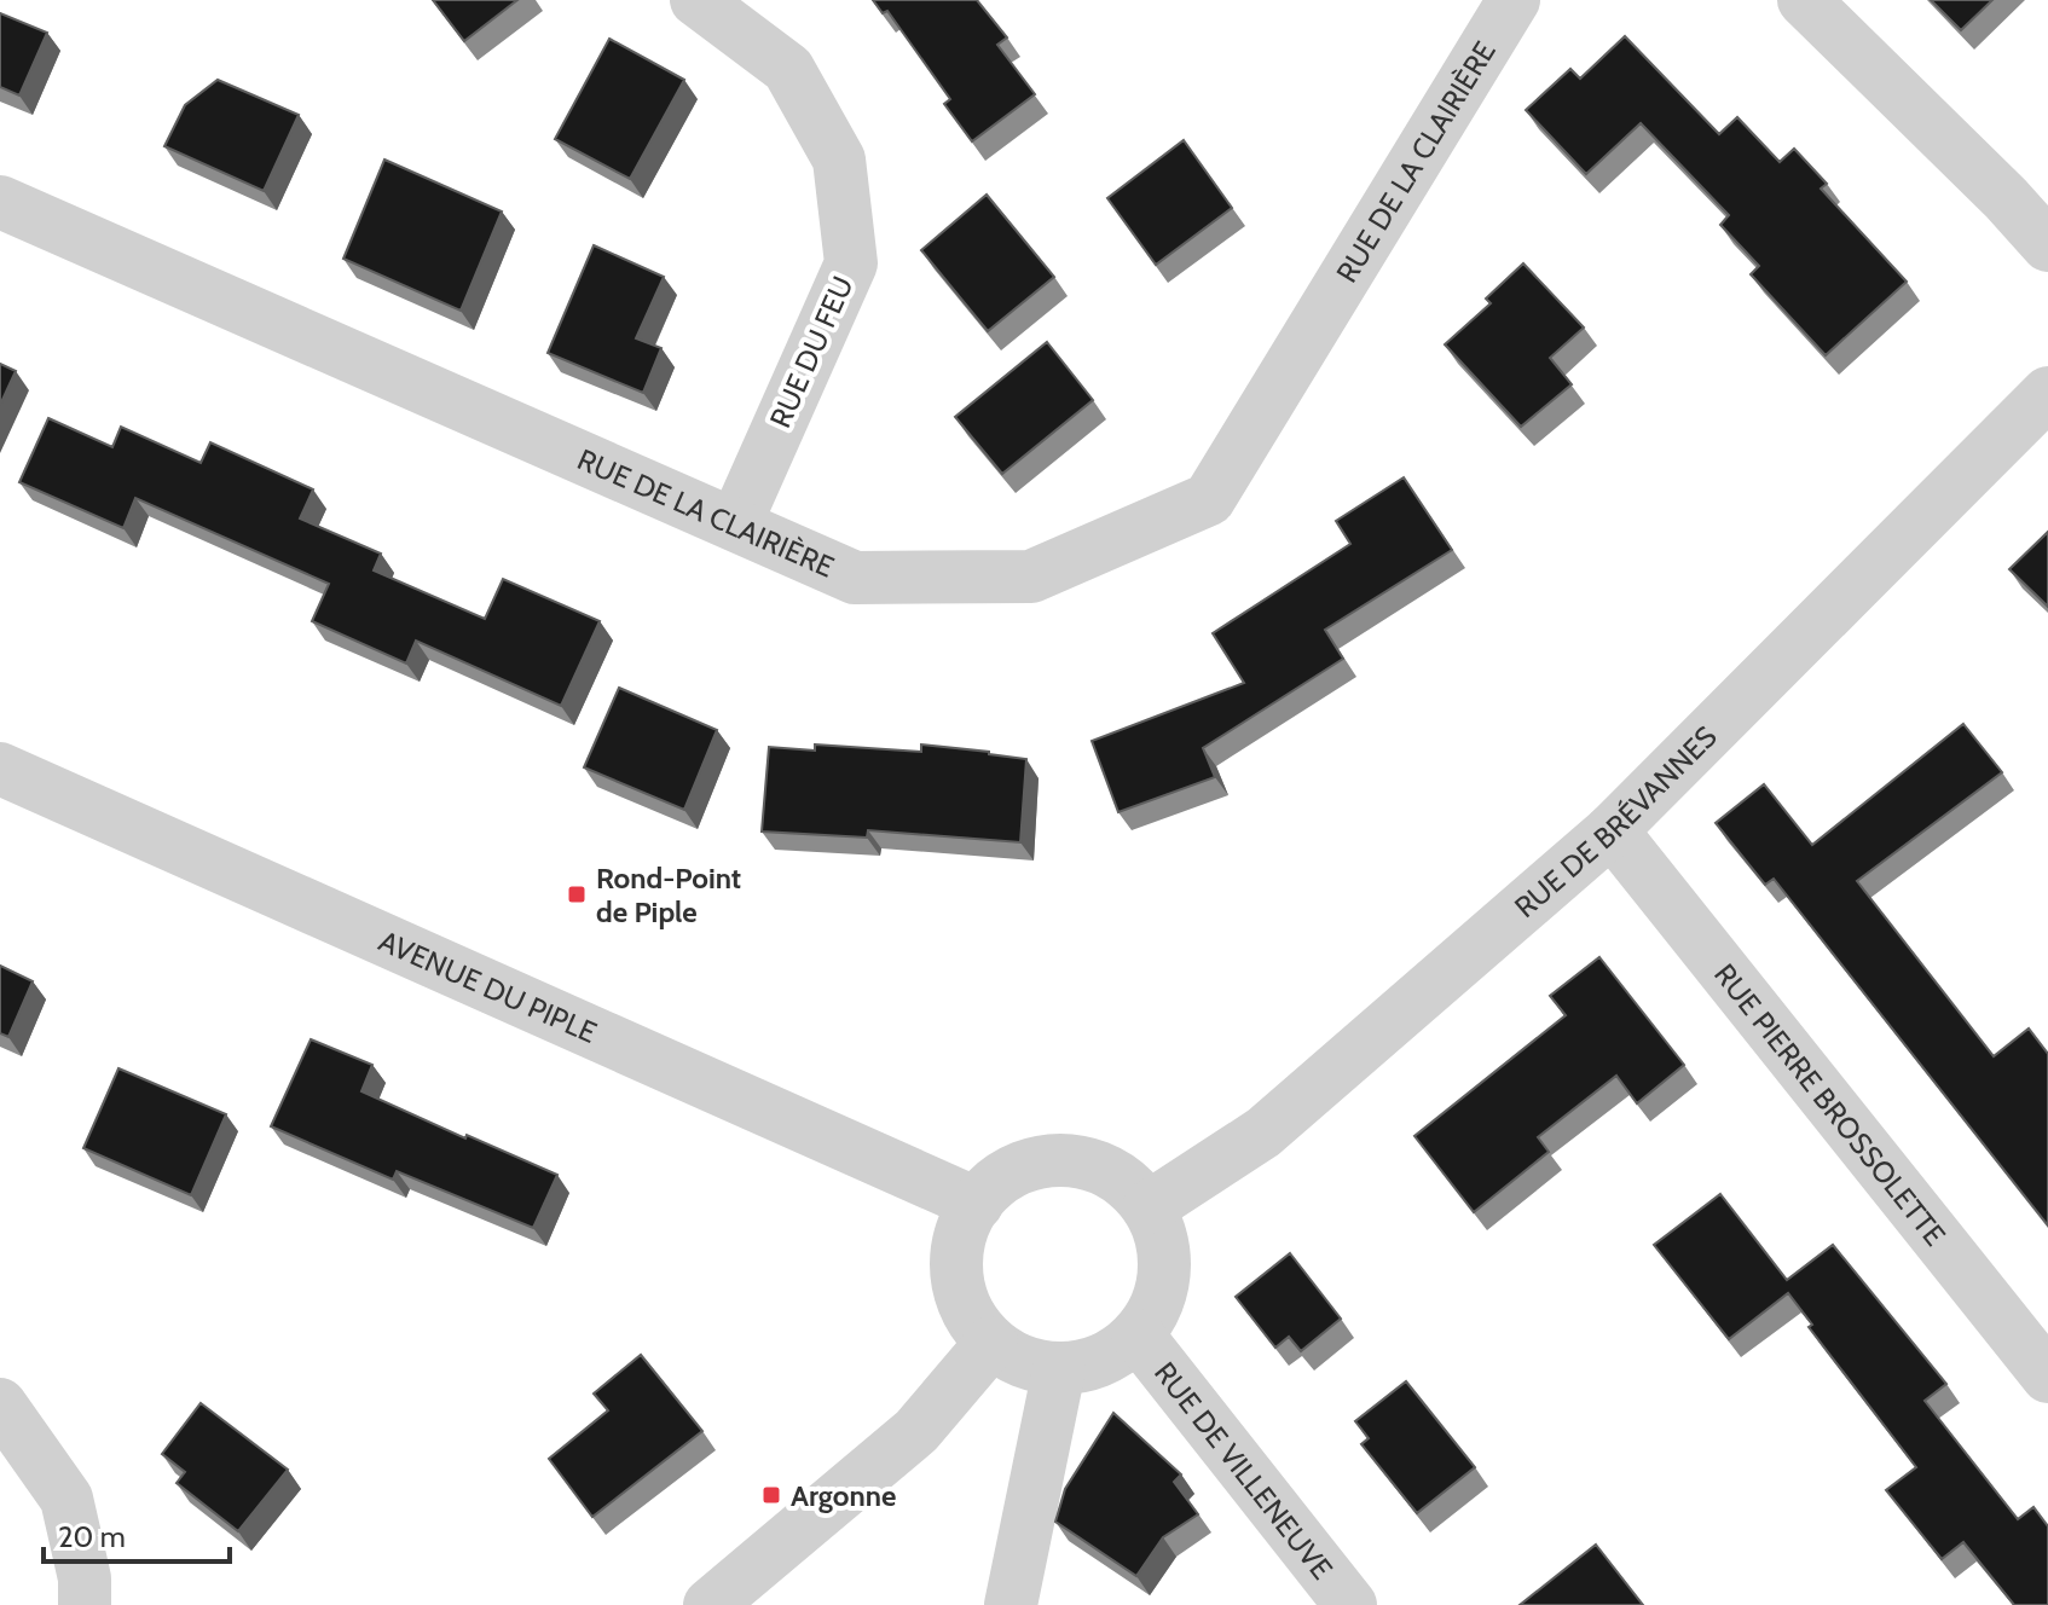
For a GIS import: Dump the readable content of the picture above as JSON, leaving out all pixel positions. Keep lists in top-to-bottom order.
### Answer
{
  "streets": {
    "street": [
      "RUE DE LA CLAIRIÈRE",
      "RUE DU FEU",
      "RUE DE BRÉVANNES",
      "AVENUE DU PIPLE",
      "RUE PIERRE BROSSOLETTE",
      "RUE DE VILLENEUVE"
    ]
  },
  "crossings": [
    ["RUE DE LA CLAIRIÈRE", "RUE DU FEU"],
    ["RUE DE BRÉVANNES", "AVENUE DU PIPLE"],
    ["RUE DE BRÉVANNES", "RUE PIERRE BROSSOLETTE"],
    ["RUE DE BRÉVANNES", "RUE DE VILLENEUVE"],
    ["AVENUE DU PIPLE", "RUE DE VILLENEUVE"]
  ],
  "places": {
    "transit": ["Rond-Point de Piple", "Argonne"]
  },
  "scale_bar": "20 m"
}
